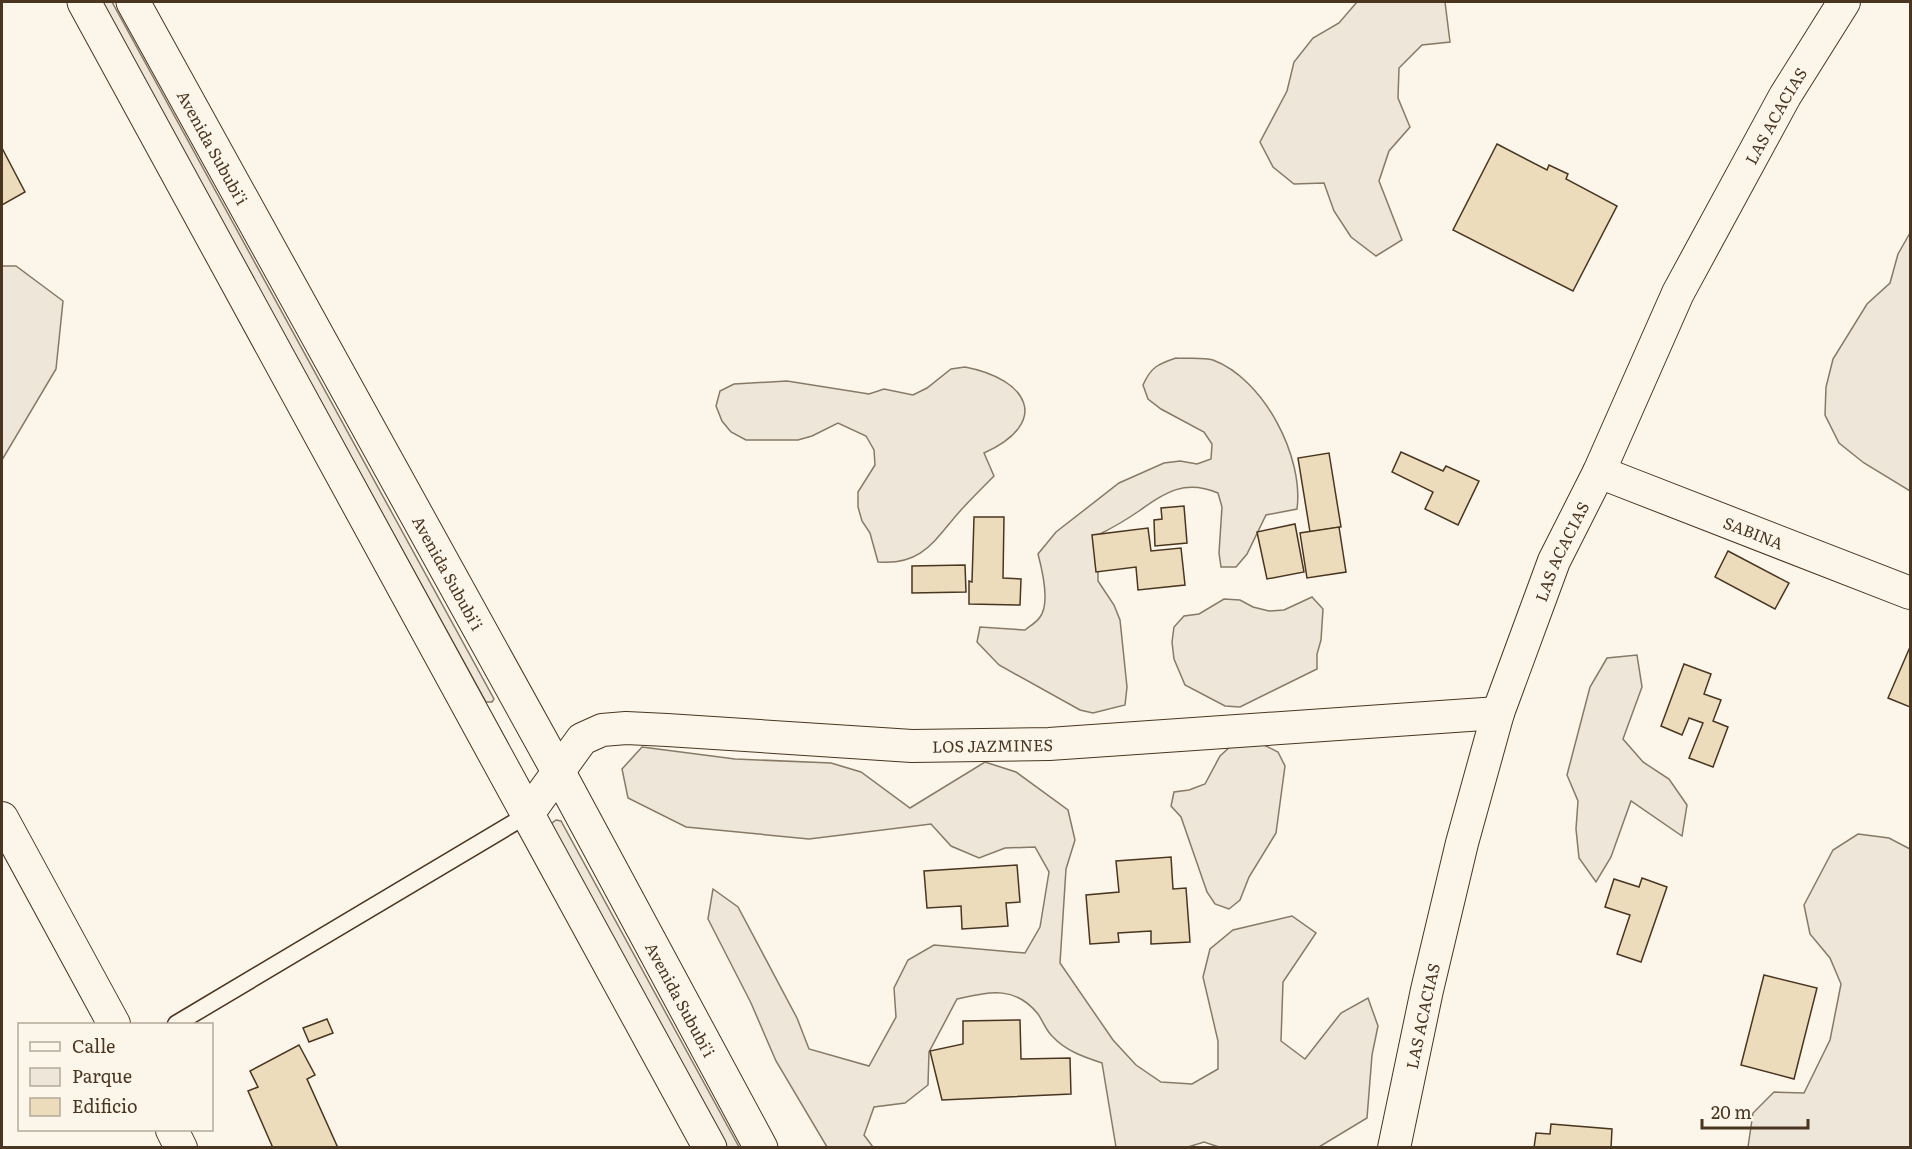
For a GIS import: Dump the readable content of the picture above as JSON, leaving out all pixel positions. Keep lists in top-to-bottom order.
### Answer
{
  "streets": {
    "street": [
      "LAS ACACIAS",
      "Avenida Sububi'i",
      "SABINA",
      "LOS JAZMINES"
    ]
  },
  "crossings": [
    ["LAS ACACIAS", "SABINA"],
    ["LAS ACACIAS", "LOS JAZMINES"],
    ["Avenida Sububi'i", "LOS JAZMINES"]
  ],
  "legend": ["Calle", "Parque", "Edificio"],
  "scale_bar": "20 m"
}
